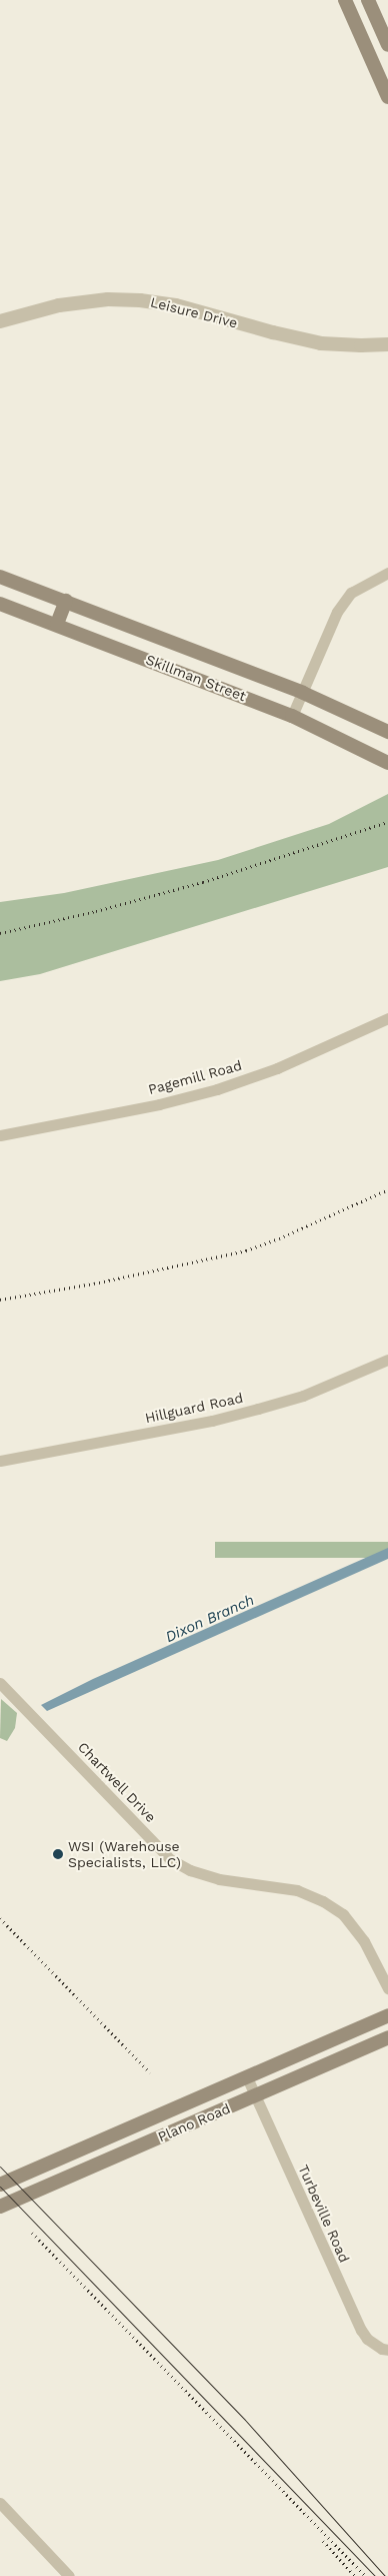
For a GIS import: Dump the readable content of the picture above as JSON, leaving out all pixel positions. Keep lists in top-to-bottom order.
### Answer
{
  "streets": {
    "main road": ["Skillman Street", "Plano Road"],
    "street": [
      "Leisure Drive",
      "Pagemill Road",
      "Hillguard Road",
      "Chartwell Drive",
      "Turbeville Road"
    ]
  },
  "crossings": [
    ["Plano Road", "Turbeville Road"]
  ],
  "water": ["Dixon Branch"],
  "places": ["WSI (Warehouse Specialists, LLC)"]
}
